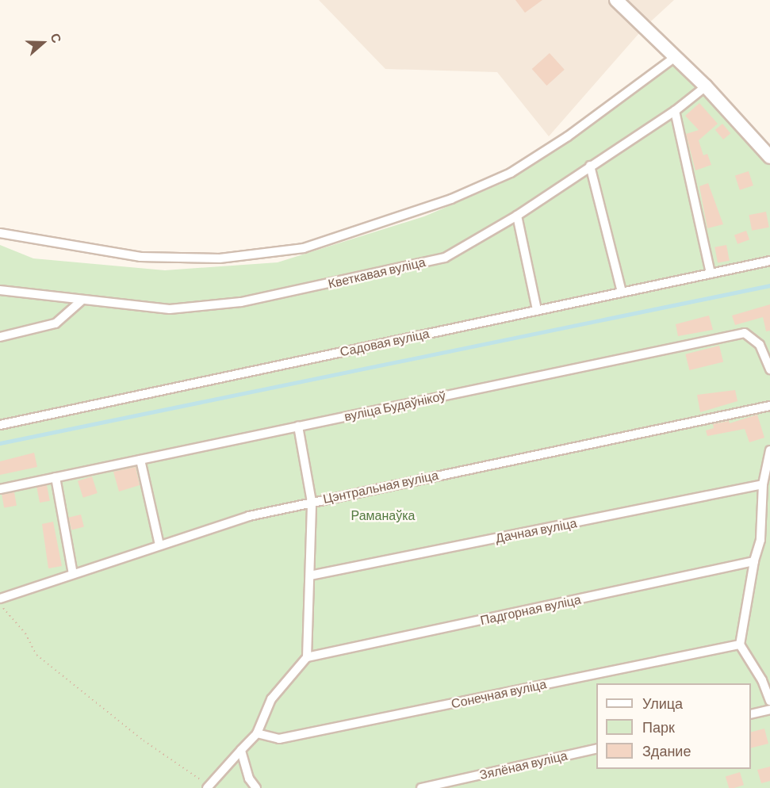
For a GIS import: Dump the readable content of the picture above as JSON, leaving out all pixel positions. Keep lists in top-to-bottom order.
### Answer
{
  "streets": {
    "street": [
      "Кветкавая вуліца",
      "Садовая вуліца",
      "вуліца Будаўнікоў",
      "Цэнтральная вуліца",
      "Дачная вуліца",
      "Падгорная вуліца",
      "Сонечная вуліца",
      "Зялёная вуліца"
    ]
  },
  "parks": ["Раманаўка"],
  "legend": ["Улица", "Парк", "Здание"],
  "north": "right"
}
